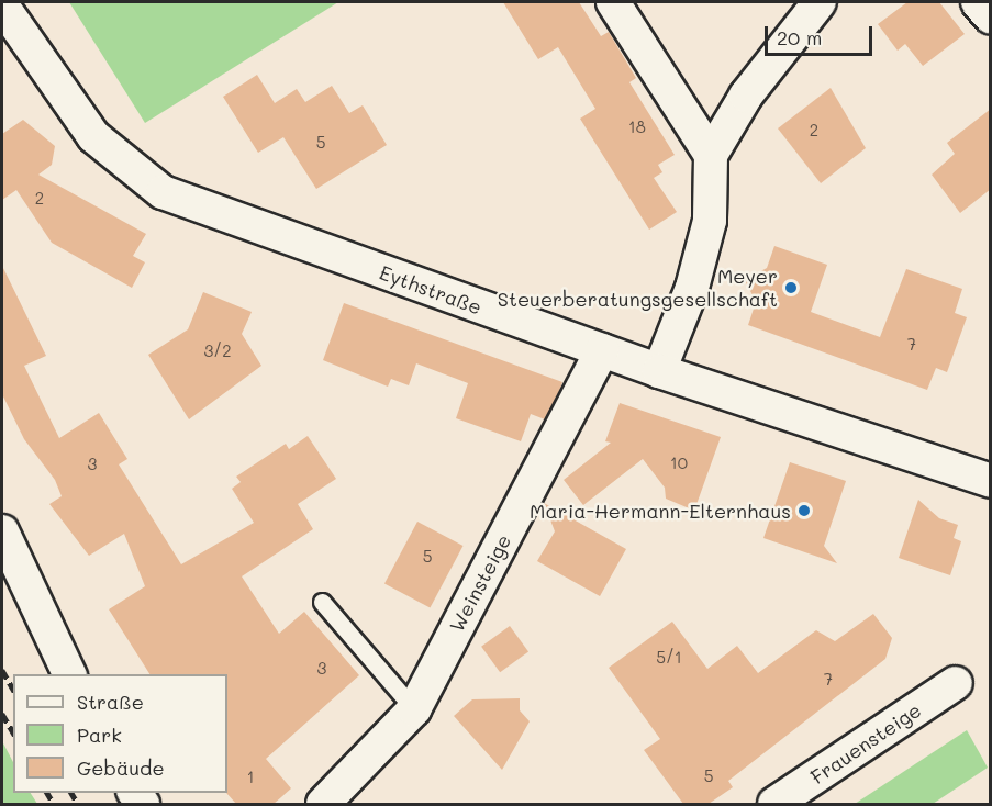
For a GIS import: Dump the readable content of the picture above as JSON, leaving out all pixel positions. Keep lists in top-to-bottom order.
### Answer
{
  "streets": {
    "street": ["Eythstraße", "Weinsteige", "Frauensteige"]
  },
  "crossings": [
    ["Eythstraße", "Weinsteige"]
  ],
  "places": ["Meyer Steuerberatungsgesellschaft", "Maria-Hermann-Elternhaus"],
  "house_numbers": [
    "18",
    "2",
    "5",
    "2",
    "7",
    "3/2",
    "10",
    "3",
    "5",
    "5/1",
    "3",
    "7",
    "5",
    "1"
  ],
  "legend": ["Straße", "Park", "Gebäude"],
  "scale_bar": "20 m"
}
